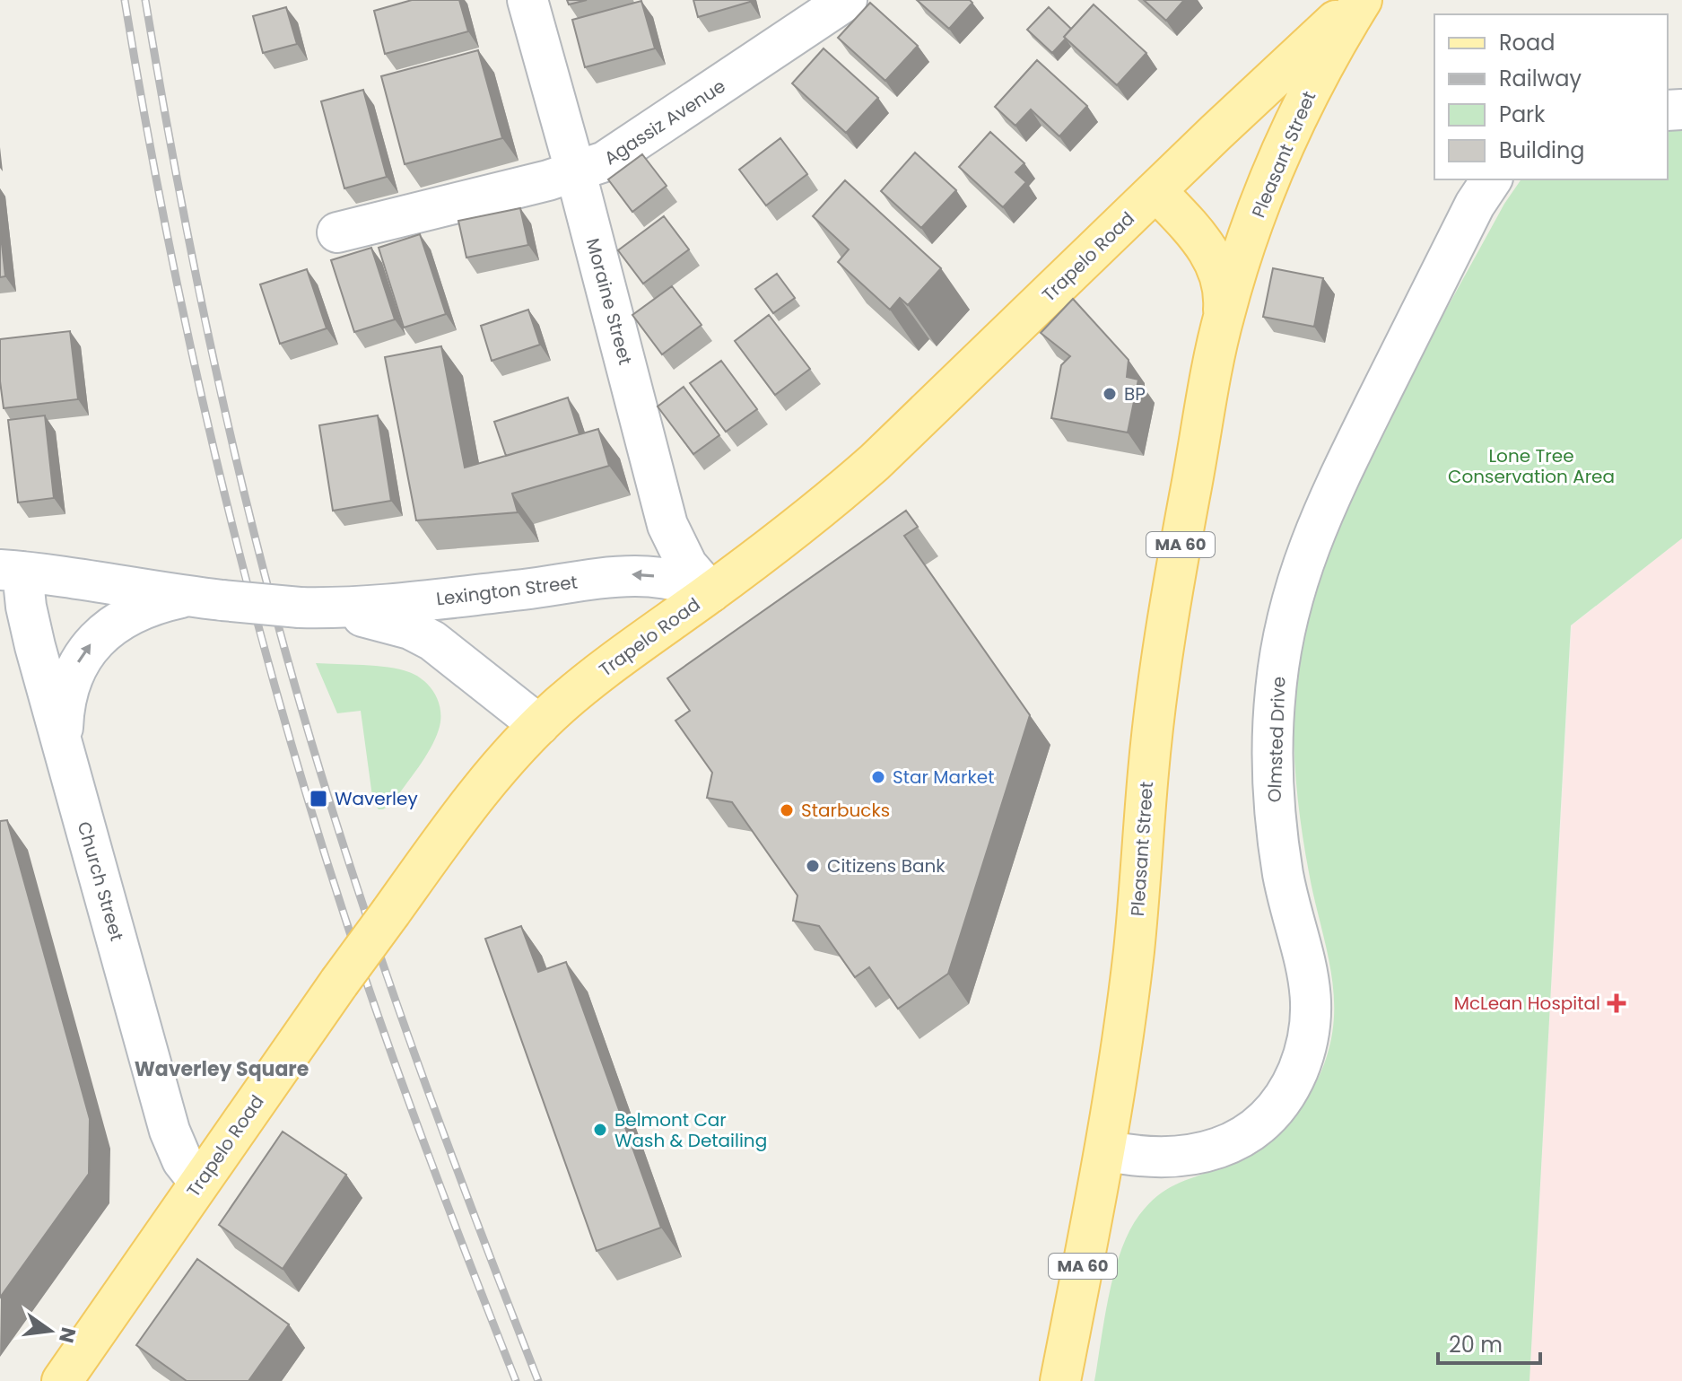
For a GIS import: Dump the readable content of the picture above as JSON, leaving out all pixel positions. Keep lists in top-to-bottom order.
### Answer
{
  "streets": {
    "main road": ["Pleasant Street", "Trapelo Road", "MA 60"],
    "street": [
      "Agassiz Avenue",
      "Moraine Street",
      "Lexington Street",
      "Olmsted Drive",
      "Church Street"
    ]
  },
  "crossings": [
    ["Agassiz Avenue", "Moraine Street"],
    ["Pleasant Street", "Trapelo Road"],
    ["Pleasant Street", "Olmsted Drive"],
    ["Trapelo Road", "Moraine Street"],
    ["Trapelo Road", "Lexington Street"],
    ["Trapelo Road", "Church Street"],
    ["Moraine Street", "Lexington Street"],
    ["Lexington Street", "Church Street"]
  ],
  "one_way": ["Lexington Street"],
  "districts": ["Waverley Square"],
  "parks": ["Lone Tree Conservation Area"],
  "places": {
    "other": [
      "BP",
      "Star Market",
      "Starbucks",
      "Citizens Bank",
      "Belmont Car Wash & Detailing"
    ],
    "transit": ["Waverley"],
    "health": ["McLean Hospital"]
  },
  "legend": [
    "Road",
    "Railway",
    "Park",
    "Building"
  ],
  "scale_bar": "20 m",
  "north": "right"
}
